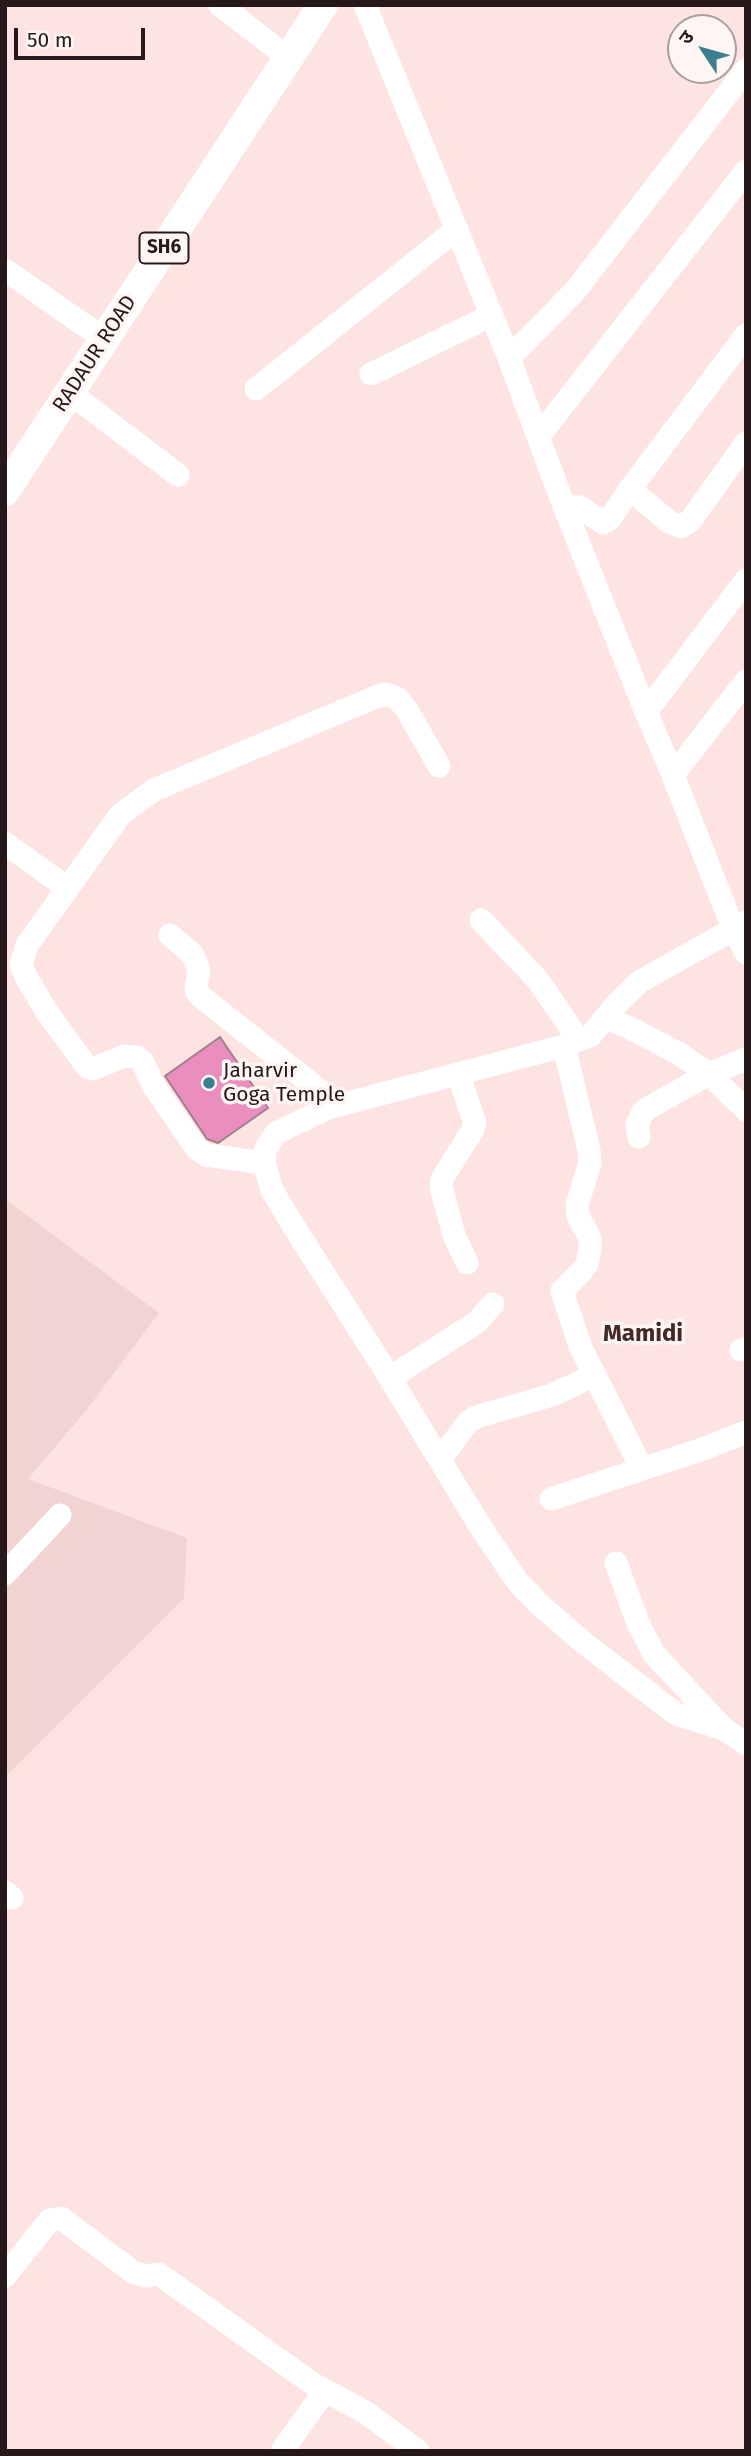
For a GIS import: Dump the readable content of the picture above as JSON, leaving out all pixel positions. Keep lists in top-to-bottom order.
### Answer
{
  "streets": {
    "main road": ["SH6", "RADAUR ROAD"]
  },
  "districts": ["Mamidi"],
  "places": ["Jaharvir Goga Temple"],
  "scale_bar": "50 m",
  "north": "top left"
}
